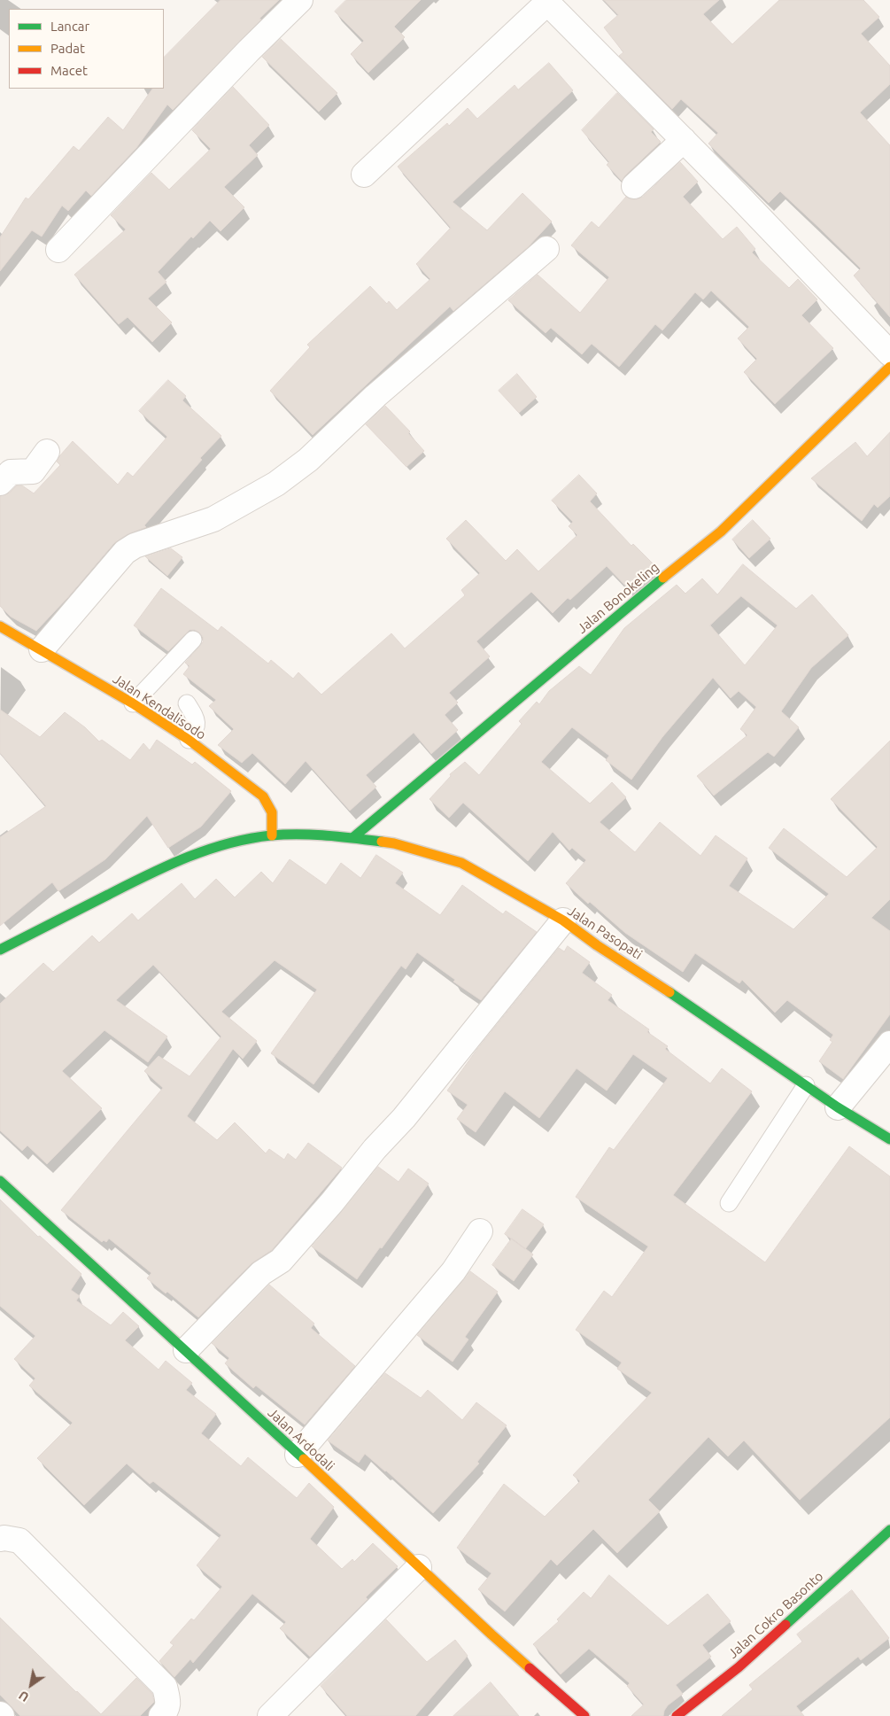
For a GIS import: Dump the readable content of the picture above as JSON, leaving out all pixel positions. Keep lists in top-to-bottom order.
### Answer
{
  "streets": {
    "street": [
      "Jalan Bonokeling",
      "Jalan Kendalisodo",
      "Jalan Pasopati",
      "Jalan Ardodali",
      "Jalan Cokro Basonto"
    ]
  },
  "crossings": [
    ["Jalan Bonokeling", "Jalan Pasopati"],
    ["Jalan Kendalisodo", "Jalan Pasopati"]
  ],
  "legend": ["Lancar", "Padat", "Macet"],
  "north": "bottom left"
}
